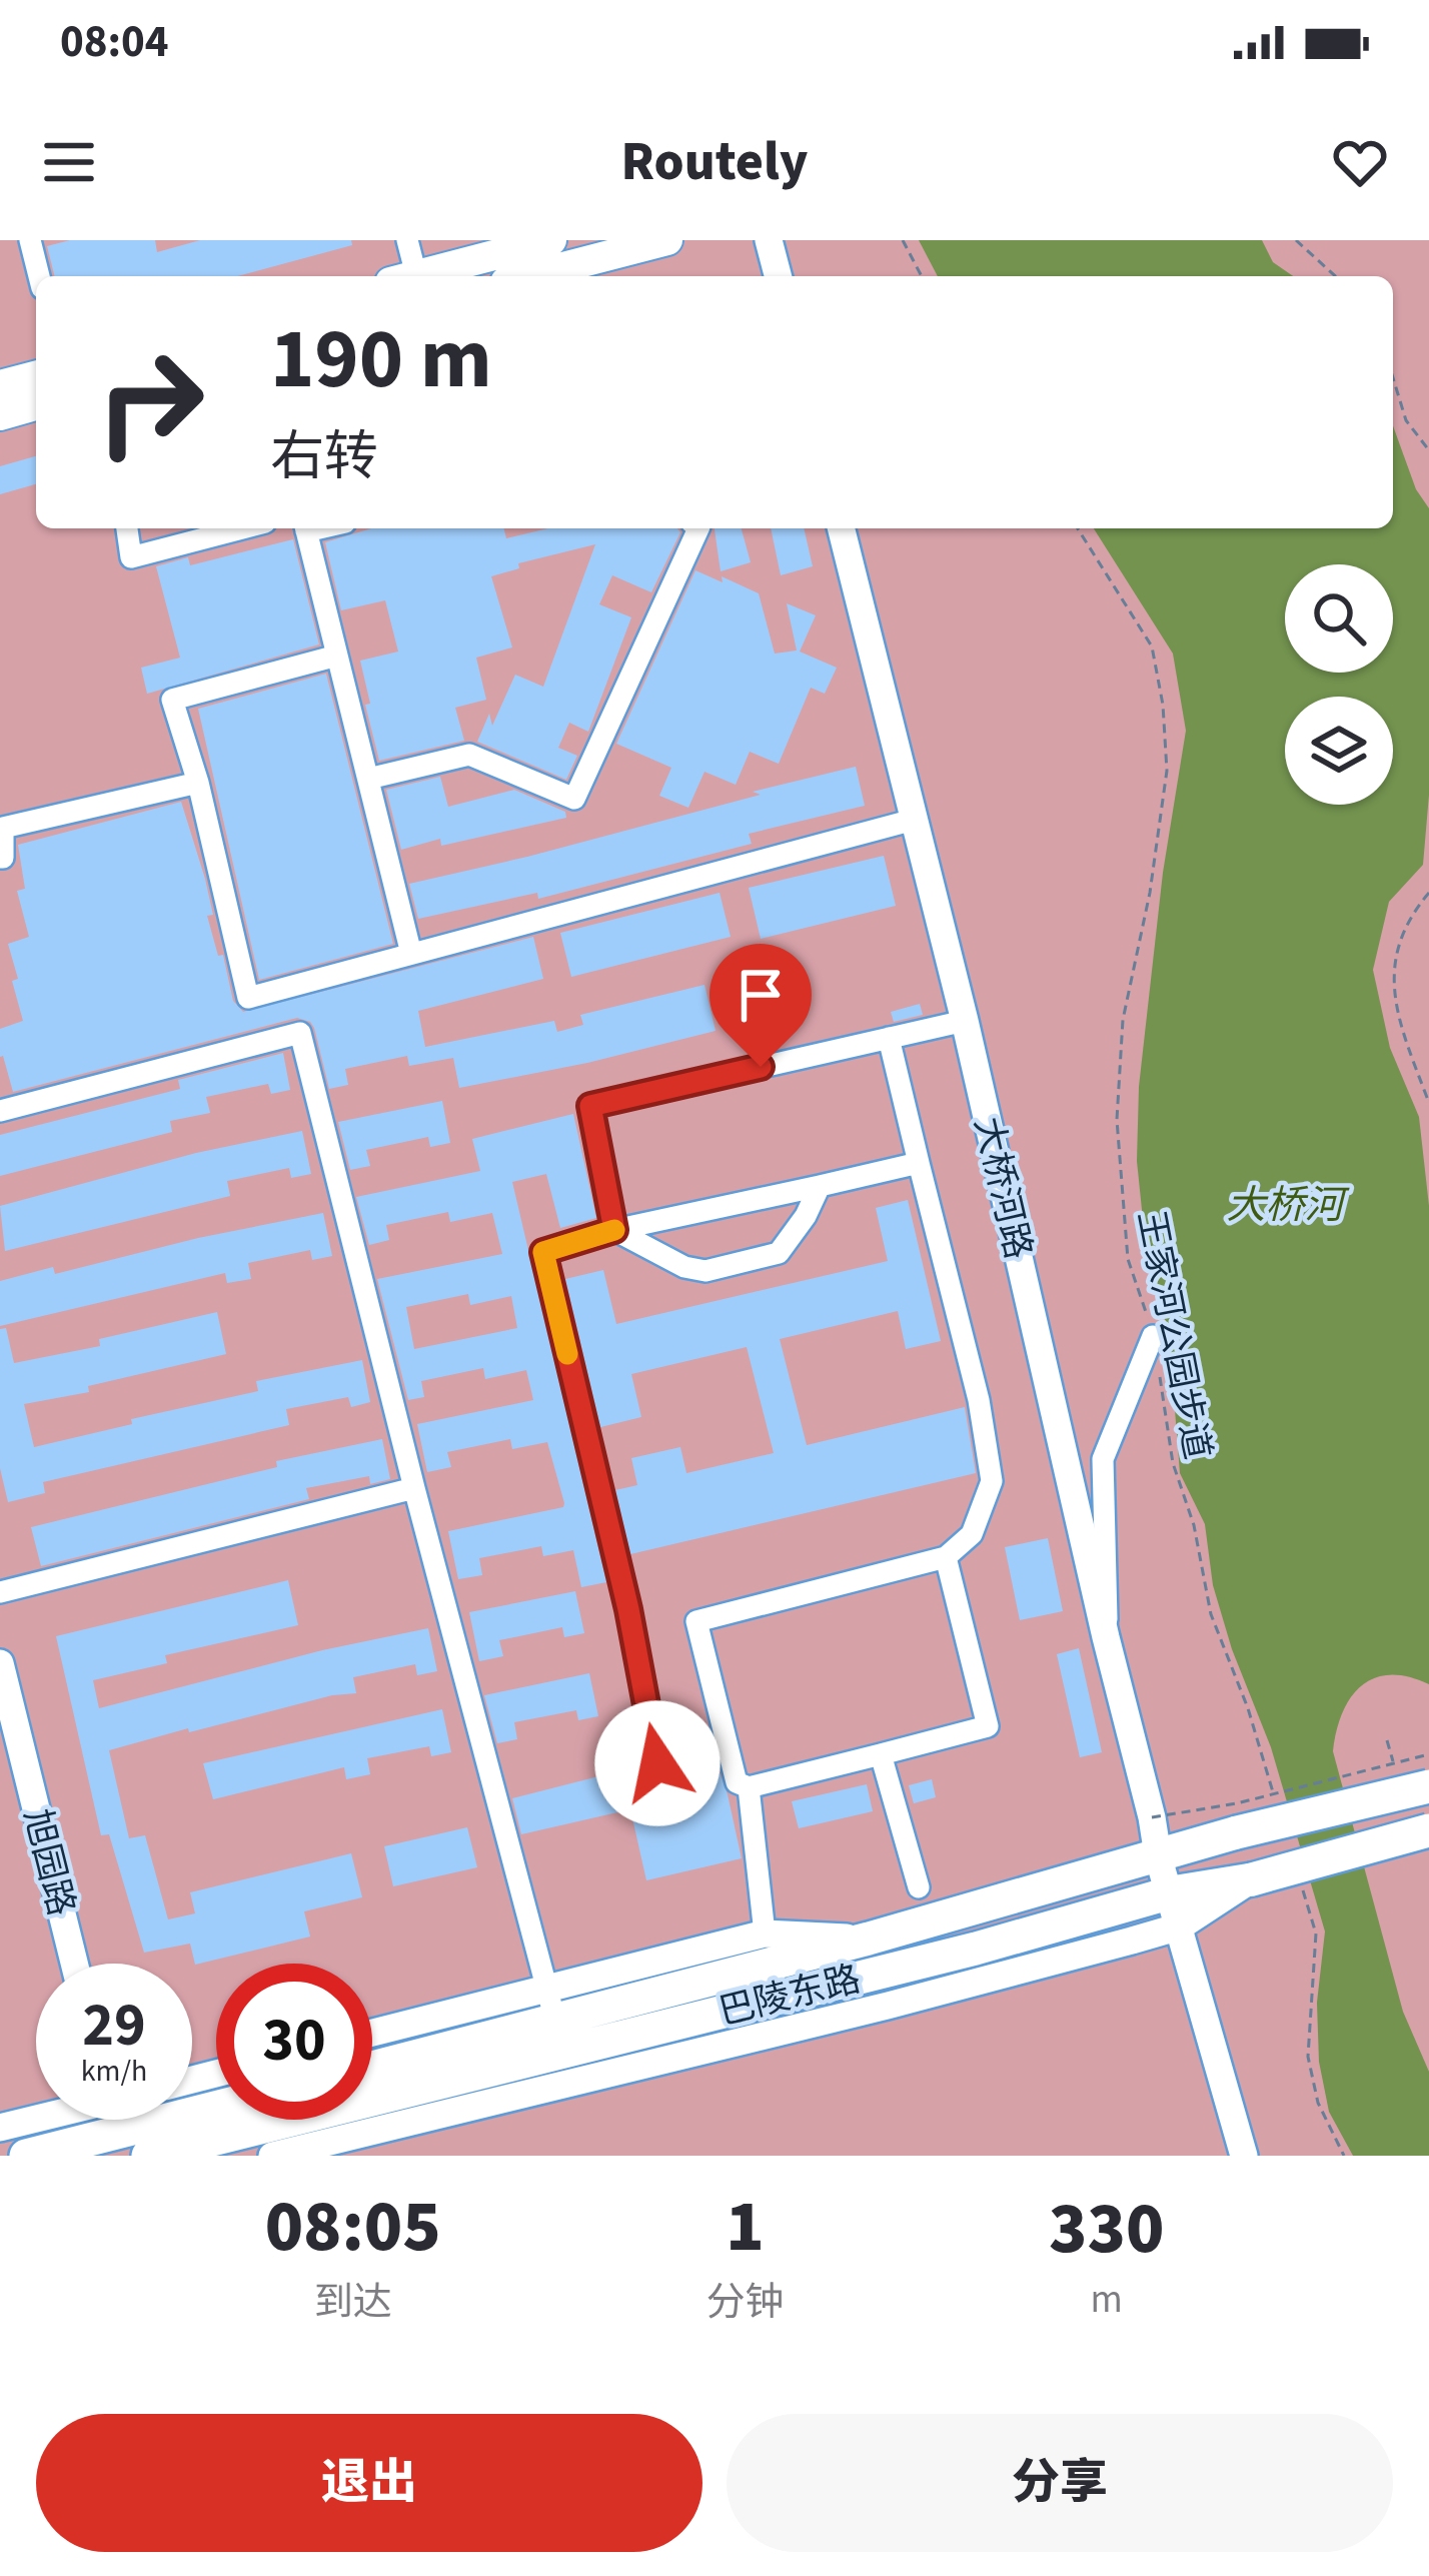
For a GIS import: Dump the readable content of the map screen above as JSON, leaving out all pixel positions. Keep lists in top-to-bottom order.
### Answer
{
  "streets": {
    "main road": ["巴陵东路"],
    "street": ["大桥河路", "旭园路"],
    "path": ["王家河公园步道"]
  },
  "crossings": [
    ["大桥河路", "巴陵东路"]
  ],
  "water": ["大桥河"],
  "page": {
    "status": "08:04",
    "header": "Routely",
    "turn": ["190 m", "右转"],
    "speed": "29 km/h",
    "limit": "30",
    "eta": [
      "08:05",
      "到达",
      "1",
      "分钟",
      "330",
      "m"
    ],
    "buttons": ["退出", "分享"]
  }
}
